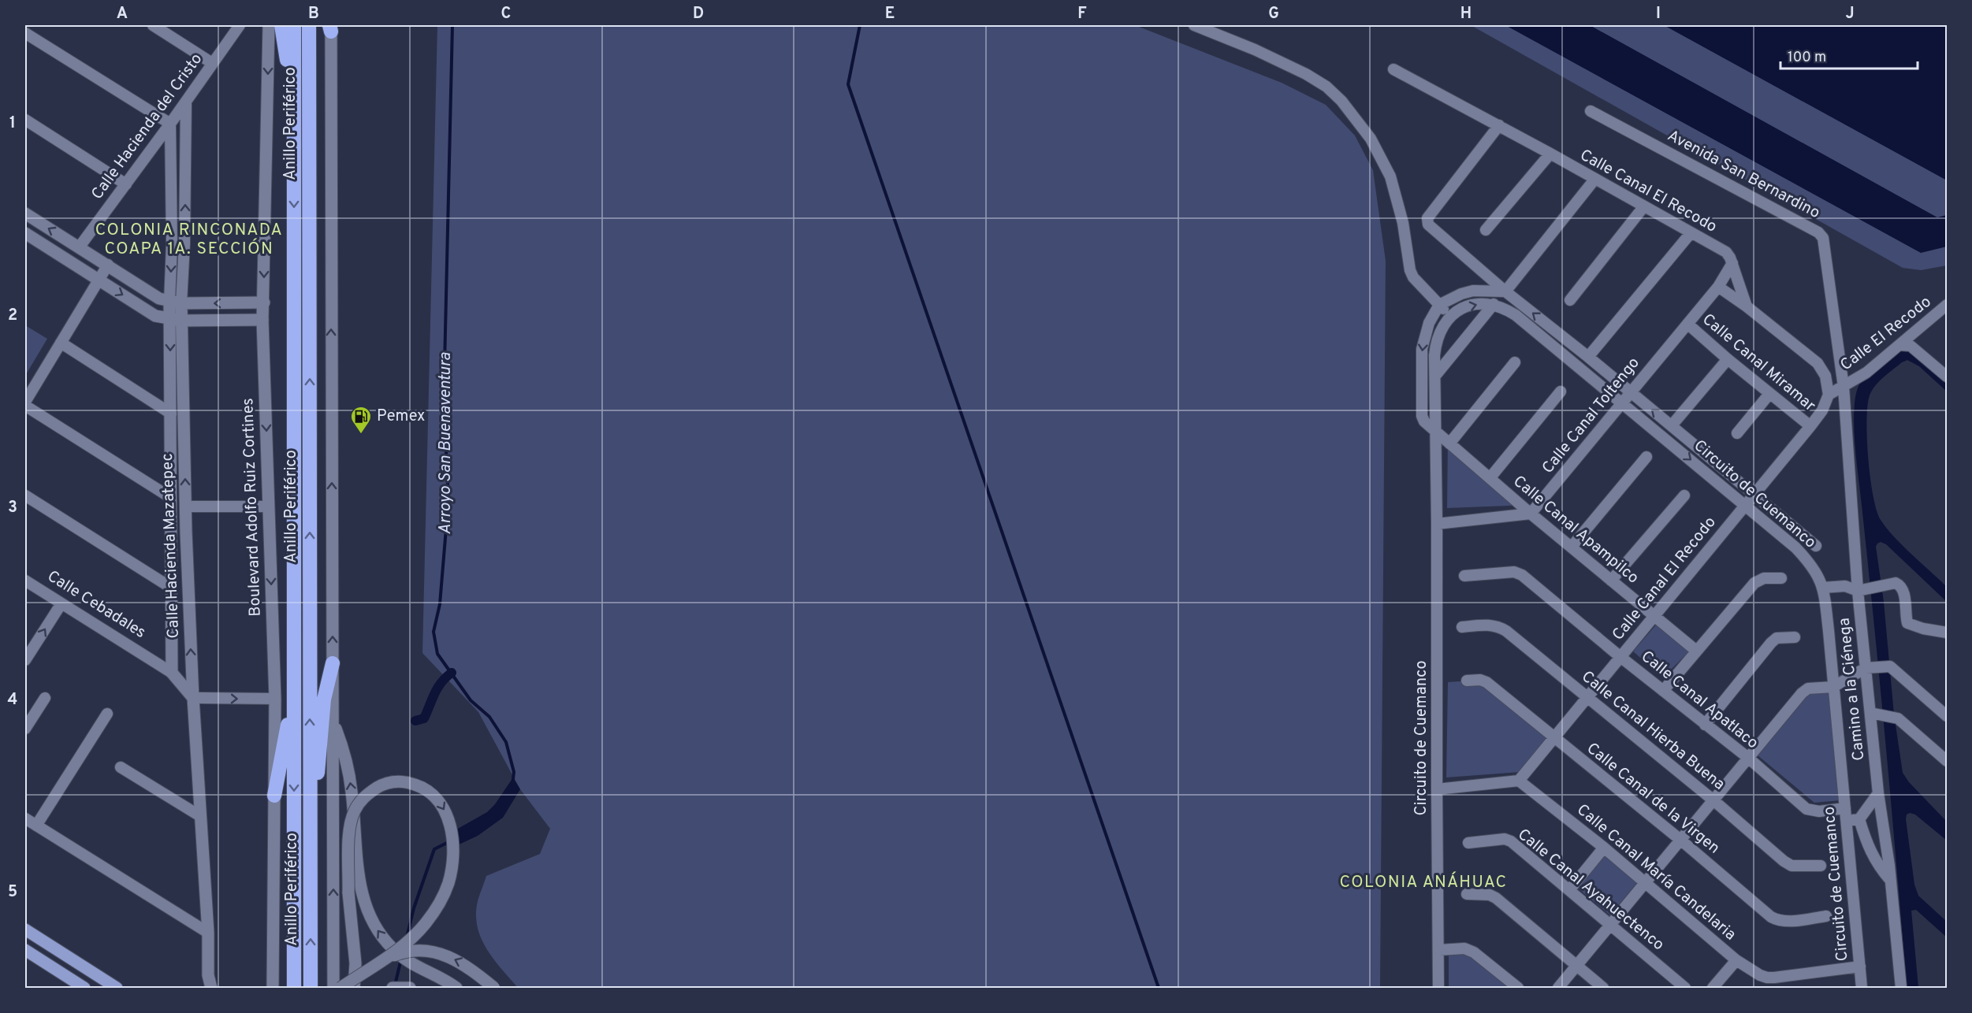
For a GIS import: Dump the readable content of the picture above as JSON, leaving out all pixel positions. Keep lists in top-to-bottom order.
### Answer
{
  "streets": {
    "highway": ["Anillo Periférico"],
    "main road": ["Boulevard Adolfo Ruiz Cortines", "Calle Hacienda Mazatepec", "Calle Cebadales"],
    "street": [
      "Calle Hacienda del Cristo",
      "Avenida San Bernardino",
      "Calle Canal El Recodo",
      "Calle El Recodo",
      "Calle Canal Miramar",
      "Calle Canal Toltengo",
      "Circuito de Cuemanco",
      "Calle Canal Apampilco",
      "Camino a la Ciénega",
      "Calle Canal Apatlaco",
      "Calle Canal Hierba Buena",
      "Calle Canal de la Virgen",
      "Calle Canal María Candelaria",
      "Calle Canal Ayahuectenco"
    ]
  },
  "crossings": [
    ["Calle Hacienda del Cristo", "Calle Hacienda Mazatepec"],
    ["Avenida San Bernardino", "Calle El Recodo"],
    ["Avenida San Bernardino", "Camino a la Ciénega"],
    ["Calle Canal El Recodo", "Calle Canal Miramar"],
    ["Calle Canal El Recodo", "Calle Canal Toltengo"],
    ["Calle Canal El Recodo", "Circuito de Cuemanco"],
    ["Calle Canal El Recodo", "Calle Canal Apampilco"],
    ["Calle Canal El Recodo", "Calle Canal Apatlaco"],
    ["Calle Canal El Recodo", "Calle Canal Hierba Buena"],
    ["Calle Canal El Recodo", "Calle Canal de la Virgen"],
    ["Calle Canal El Recodo", "Calle Canal María Candelaria"],
    ["Calle El Recodo", "Camino a la Ciénega"],
    ["Calle Canal Miramar", "Calle Canal Toltengo"],
    ["Calle Canal Toltengo", "Circuito de Cuemanco"],
    ["Calle Canal Toltengo", "Calle Canal Apampilco"],
    ["Circuito de Cuemanco", "Calle Canal Apampilco"],
    ["Circuito de Cuemanco", "Calle Canal Apatlaco"],
    ["Circuito de Cuemanco", "Calle Canal María Candelaria"],
    ["Calle Hacienda Mazatepec", "Calle Cebadales"]
  ],
  "districts": ["COLONIA RINCONADA COAPA 1A. SECCIÓN", "COLONIA ANÁHUAC"],
  "water": ["Arroyo San Buenaventura"],
  "places": {
    "fuel station": ["Pemex"]
  },
  "scale_bar": "100 m",
  "grid": {
    "columns": [
      "A",
      "B",
      "C",
      "D",
      "E",
      "F",
      "G",
      "H",
      "I",
      "J"
    ],
    "rows": [
      "1",
      "2",
      "3",
      "4",
      "5"
    ]
  }
}
